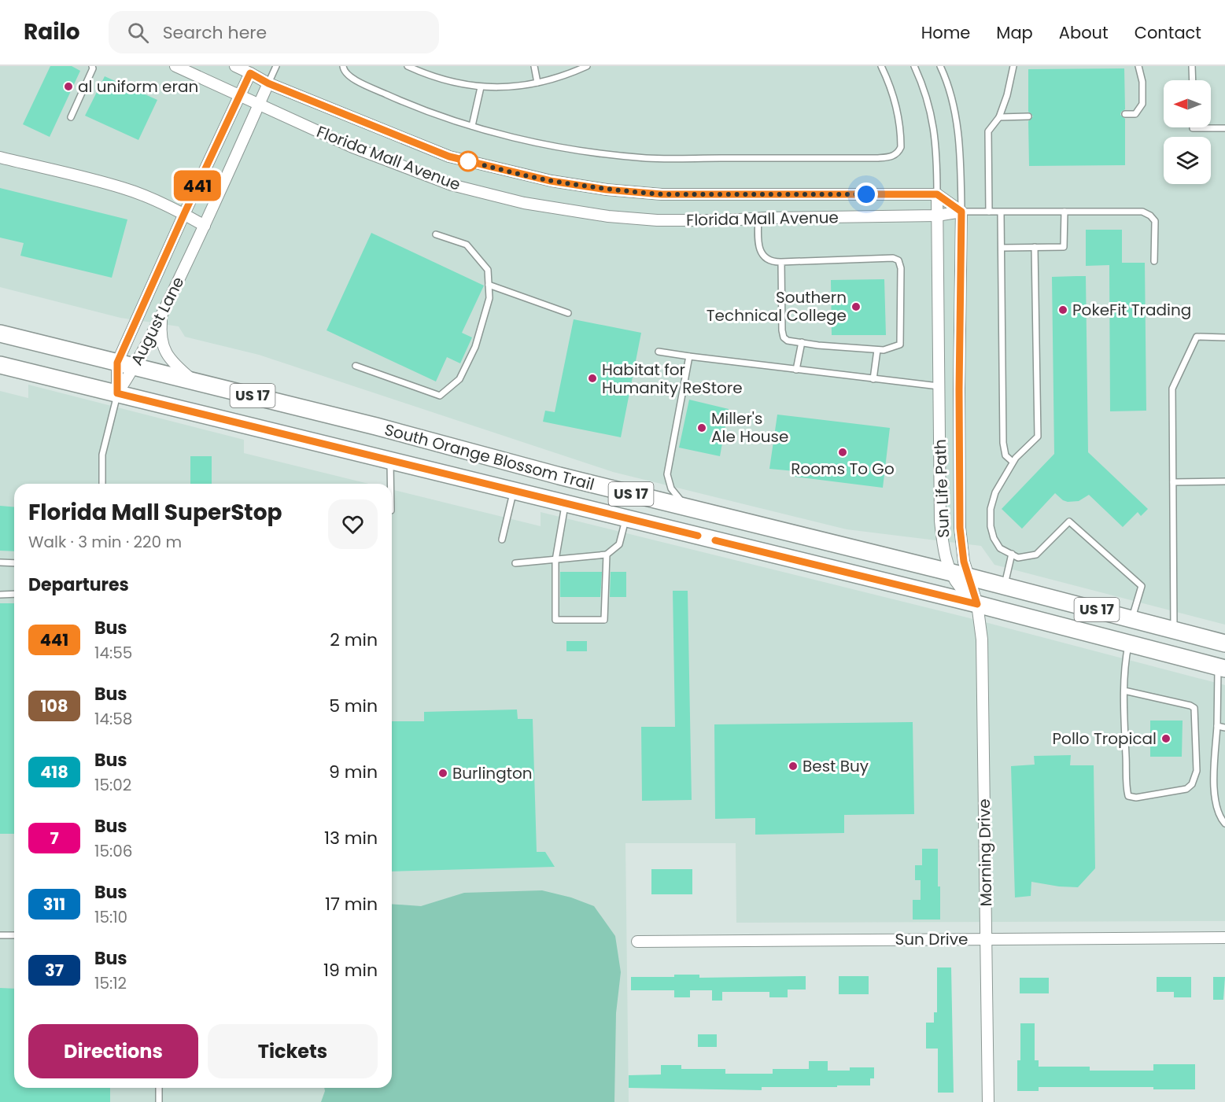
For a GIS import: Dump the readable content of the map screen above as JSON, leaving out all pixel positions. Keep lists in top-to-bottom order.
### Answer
{
  "streets": {
    "main road": ["US 17", "South Orange Blossom Trail"],
    "street": [
      "Florida Mall Avenue",
      "August Lane",
      "Sun Life Path",
      "Morning Drive",
      "Sun Drive"
    ]
  },
  "crossings": [
    ["Florida Mall Avenue", "August Lane"],
    ["Florida Mall Avenue", "Sun Life Path"],
    ["August Lane", "South Orange Blossom Trail"],
    ["South Orange Blossom Trail", "Sun Life Path"],
    ["South Orange Blossom Trail", "Morning Drive"],
    ["Sun Life Path", "Morning Drive"],
    ["Morning Drive", "Sun Drive"]
  ],
  "places": [
    "al uniform eran",
    "Southern Technical College",
    "PokeFit Trading",
    "Habitat for Humanity ReStore",
    "Miller's Ale House",
    "Rooms To Go",
    "Pollo Tropical",
    "Best Buy",
    "Burlington"
  ],
  "lines": ["bus line 441"],
  "north": "left",
  "page": {
    "header": "Railo",
    "search": "Search here",
    "nav": [
      "Home",
      "Map",
      "About",
      "Contact"
    ],
    "on_map": "441",
    "heading": [
      ["Florida Mall SuperStop", "Walk · 3 min · 220 m"],
      "Departures"
    ],
    "list": [
      {
        "mark": "441",
        "name": "Bus",
        "note": "14:55",
        "value": "2 min"
      },
      {
        "mark": "108",
        "name": "Bus",
        "note": "14:58",
        "value": "5 min"
      },
      {
        "mark": "418",
        "name": "Bus",
        "note": "15:02",
        "value": "9 min"
      },
      {
        "mark": "7",
        "name": "Bus",
        "note": "15:06",
        "value": "13 min"
      },
      {
        "mark": "311",
        "name": "Bus",
        "note": "15:10",
        "value": "17 min"
      },
      {
        "mark": "37",
        "name": "Bus",
        "note": "15:12",
        "value": "19 min"
      }
    ],
    "buttons": ["Directions", "Tickets"]
  }
}
